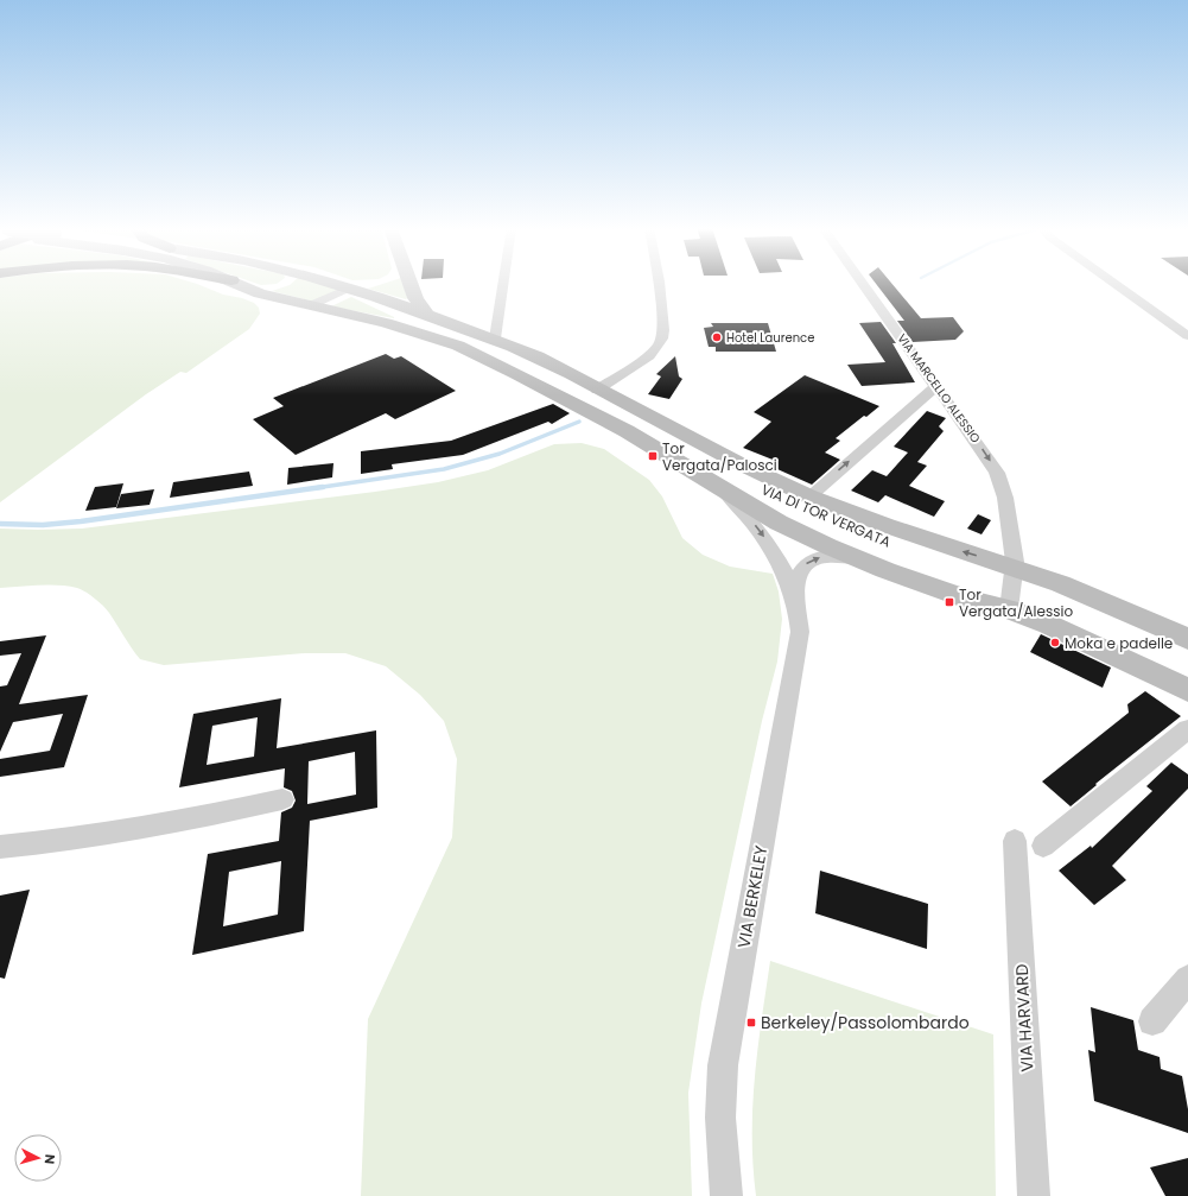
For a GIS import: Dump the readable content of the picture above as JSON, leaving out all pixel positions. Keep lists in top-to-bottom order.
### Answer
{
  "streets": {
    "main road": ["VIA DI TOR VERGATA"],
    "street": ["VIA MARCELLO ALESSIO", "VIA BERKELEY", "VIA HARVARD"]
  },
  "crossings": [
    ["VIA MARCELLO ALESSIO", "VIA DI TOR VERGATA"],
    ["VIA DI TOR VERGATA", "VIA BERKELEY"]
  ],
  "one_way": ["VIA MARCELLO ALESSIO"],
  "places": {
    "other": ["Hotel Laurence", "Moka e padelle"],
    "transit": ["Tor Vergata/Palosci", "Tor Vergata/Alessio", "Berkeley/Passolombardo"]
  },
  "north": "right"
}
